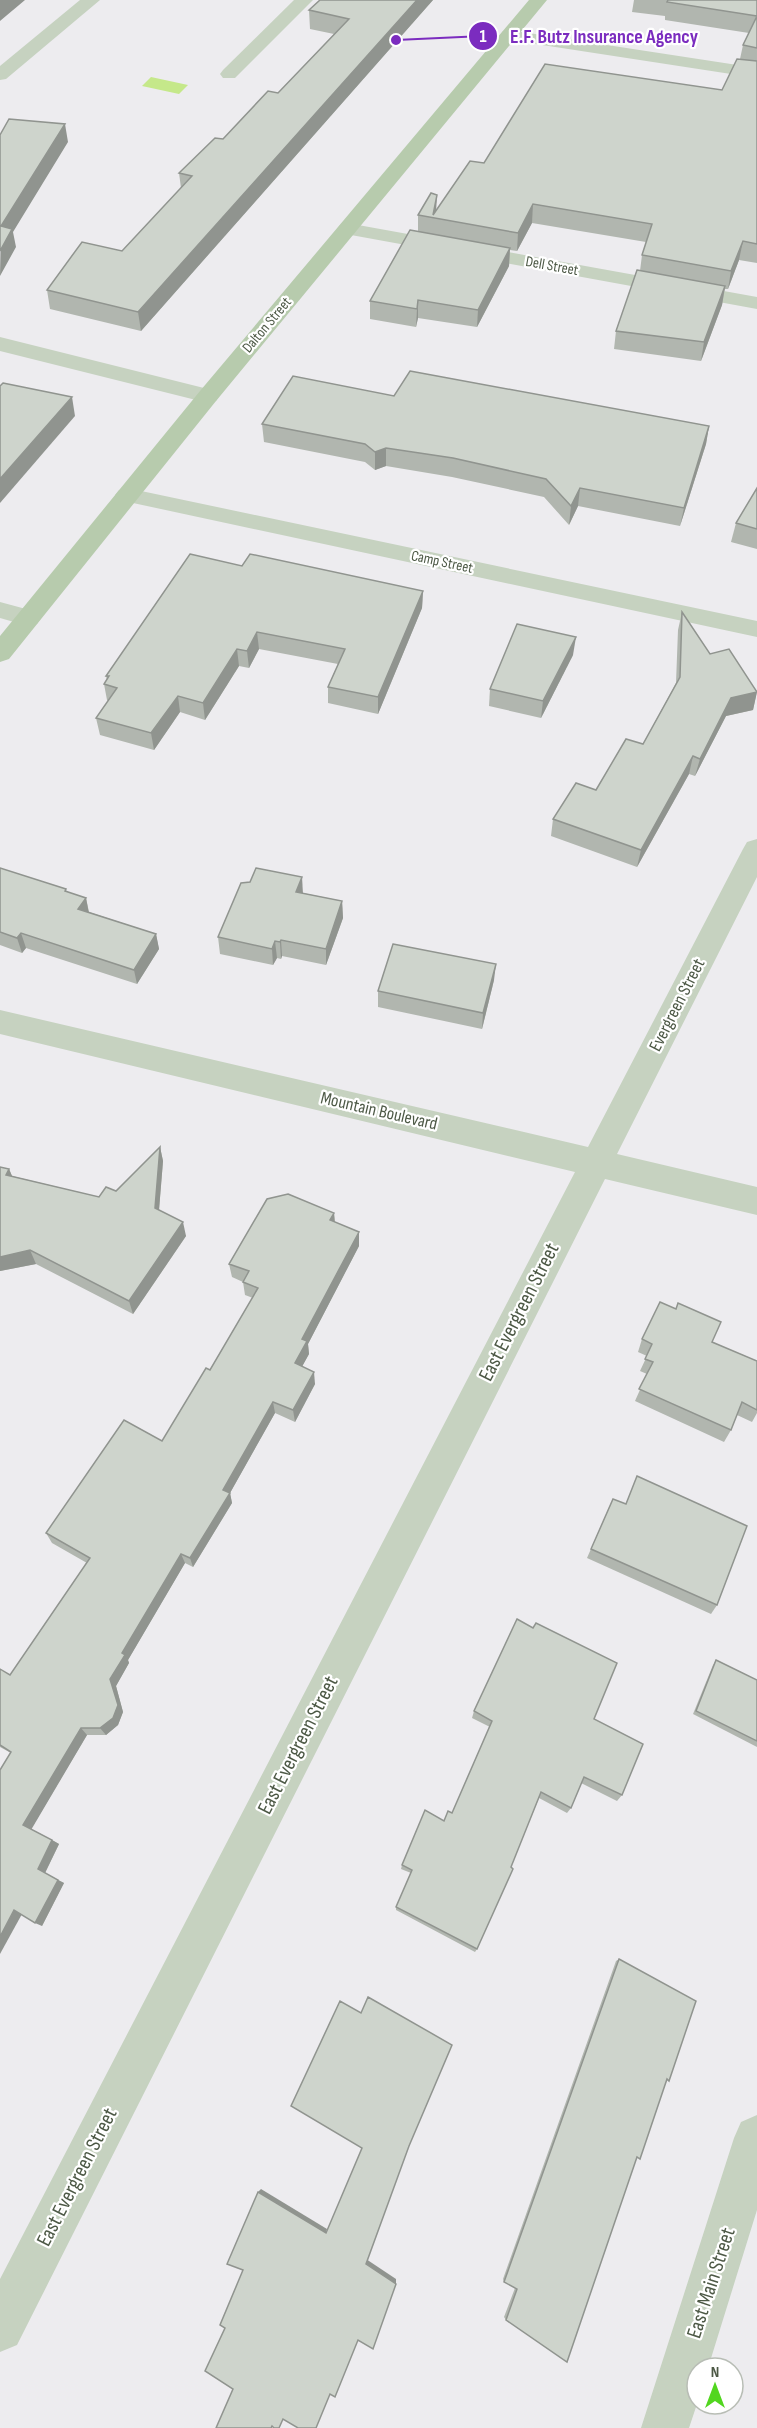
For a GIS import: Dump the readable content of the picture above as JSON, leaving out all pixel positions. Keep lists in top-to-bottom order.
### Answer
{
  "streets": {
    "main road": ["Dalton Street"],
    "street": [
      "Dell Street",
      "Camp Street",
      "Evergreen Street",
      "Mountain Boulevard",
      "East Evergreen Street",
      "East Main Street"
    ]
  },
  "crossings": [
    ["Dell Street", "Dalton Street"],
    ["Dalton Street", "Camp Street"],
    ["Evergreen Street", "Mountain Boulevard"],
    ["Evergreen Street", "East Evergreen Street"],
    ["Mountain Boulevard", "East Evergreen Street"]
  ],
  "places": ["E.F. Butz Insurance Agency"],
  "north": "top"
}
